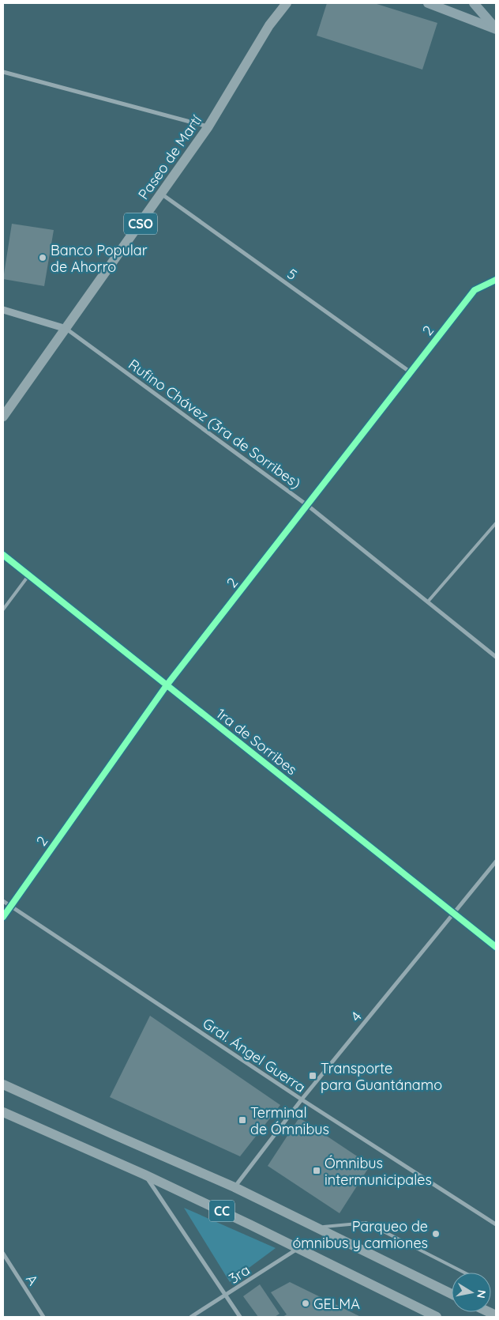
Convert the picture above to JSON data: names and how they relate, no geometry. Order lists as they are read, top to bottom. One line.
{"streets":{"main road":["Paseo de Martí","CSO","CC"],"street":["5","2","Rufino Chávez (3ra de Sorribes)","1ra de Sorribes","4","Gral. Ángel Guerra","3ra","A"]},"crossings":[["Paseo de Martí","5"],["Paseo de Martí","Rufino Chávez (3ra de Sorribes)"],["5","2"],["2","Rufino Chávez (3ra de Sorribes)"],["2","1ra de Sorribes"],["2","Gral. Ángel Guerra"],["1ra de Sorribes","4"],["4","Gral. Ángel Guerra"],["4","CC"],["CC","3ra"]],"places":{"other":["Banco Popular de Ahorro","Parqueo de ómnibus y camiones","GELMA"],"transit":["Transporte para Guantánamo","Terminal de Ómnibus","Ómnibus intermunicipales"]},"north":"right"}
